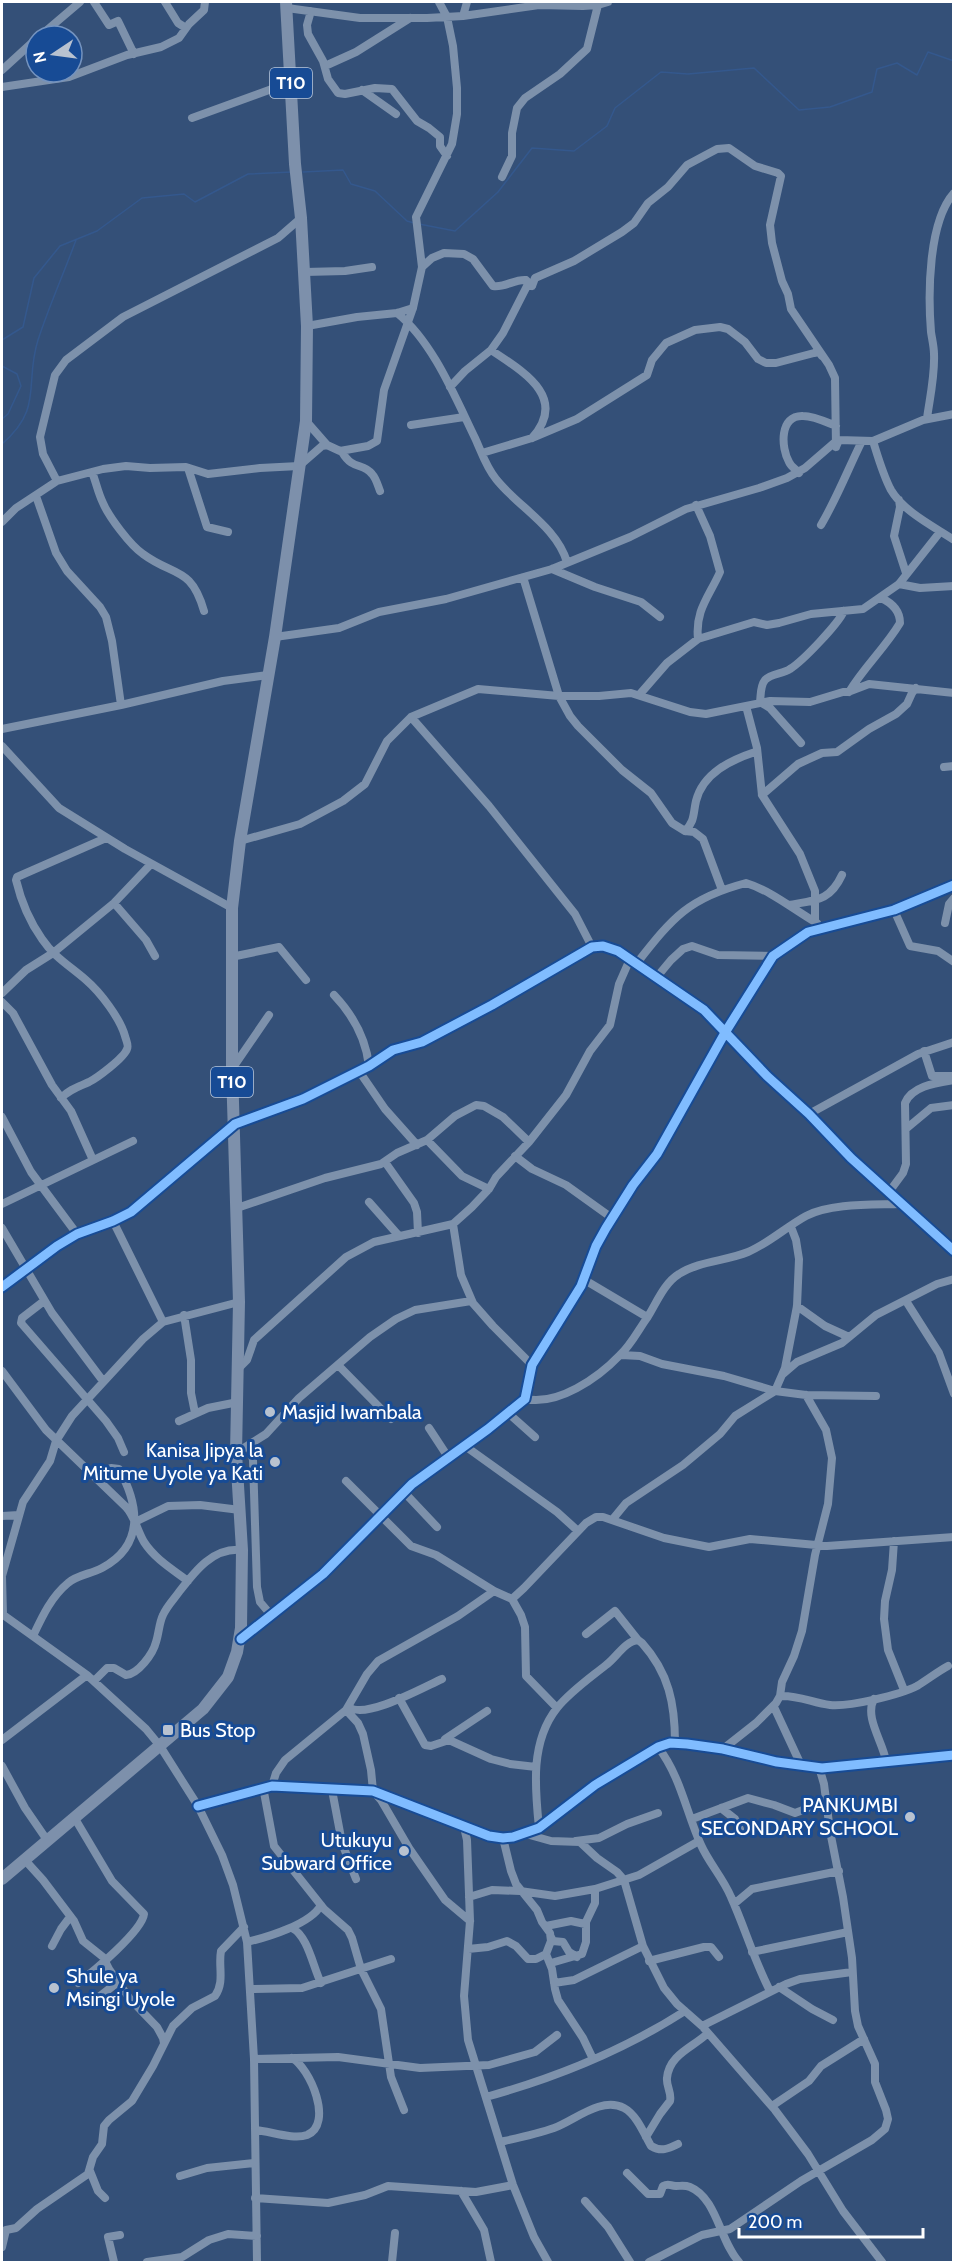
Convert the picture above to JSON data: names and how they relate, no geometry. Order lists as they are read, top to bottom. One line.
{"streets":{"highway":["T10"]},"places":{"other":["Masjid Iwambala","Kanisa Jipya la Mitume Uyole ya Kati","PANKUMBI SECONDARY SCHOOL","Utukuyu Subward Office","Shule ya Msingi Uyole"],"transit":["Bus Stop"]},"scale_bar":"200 m","north":"left"}
